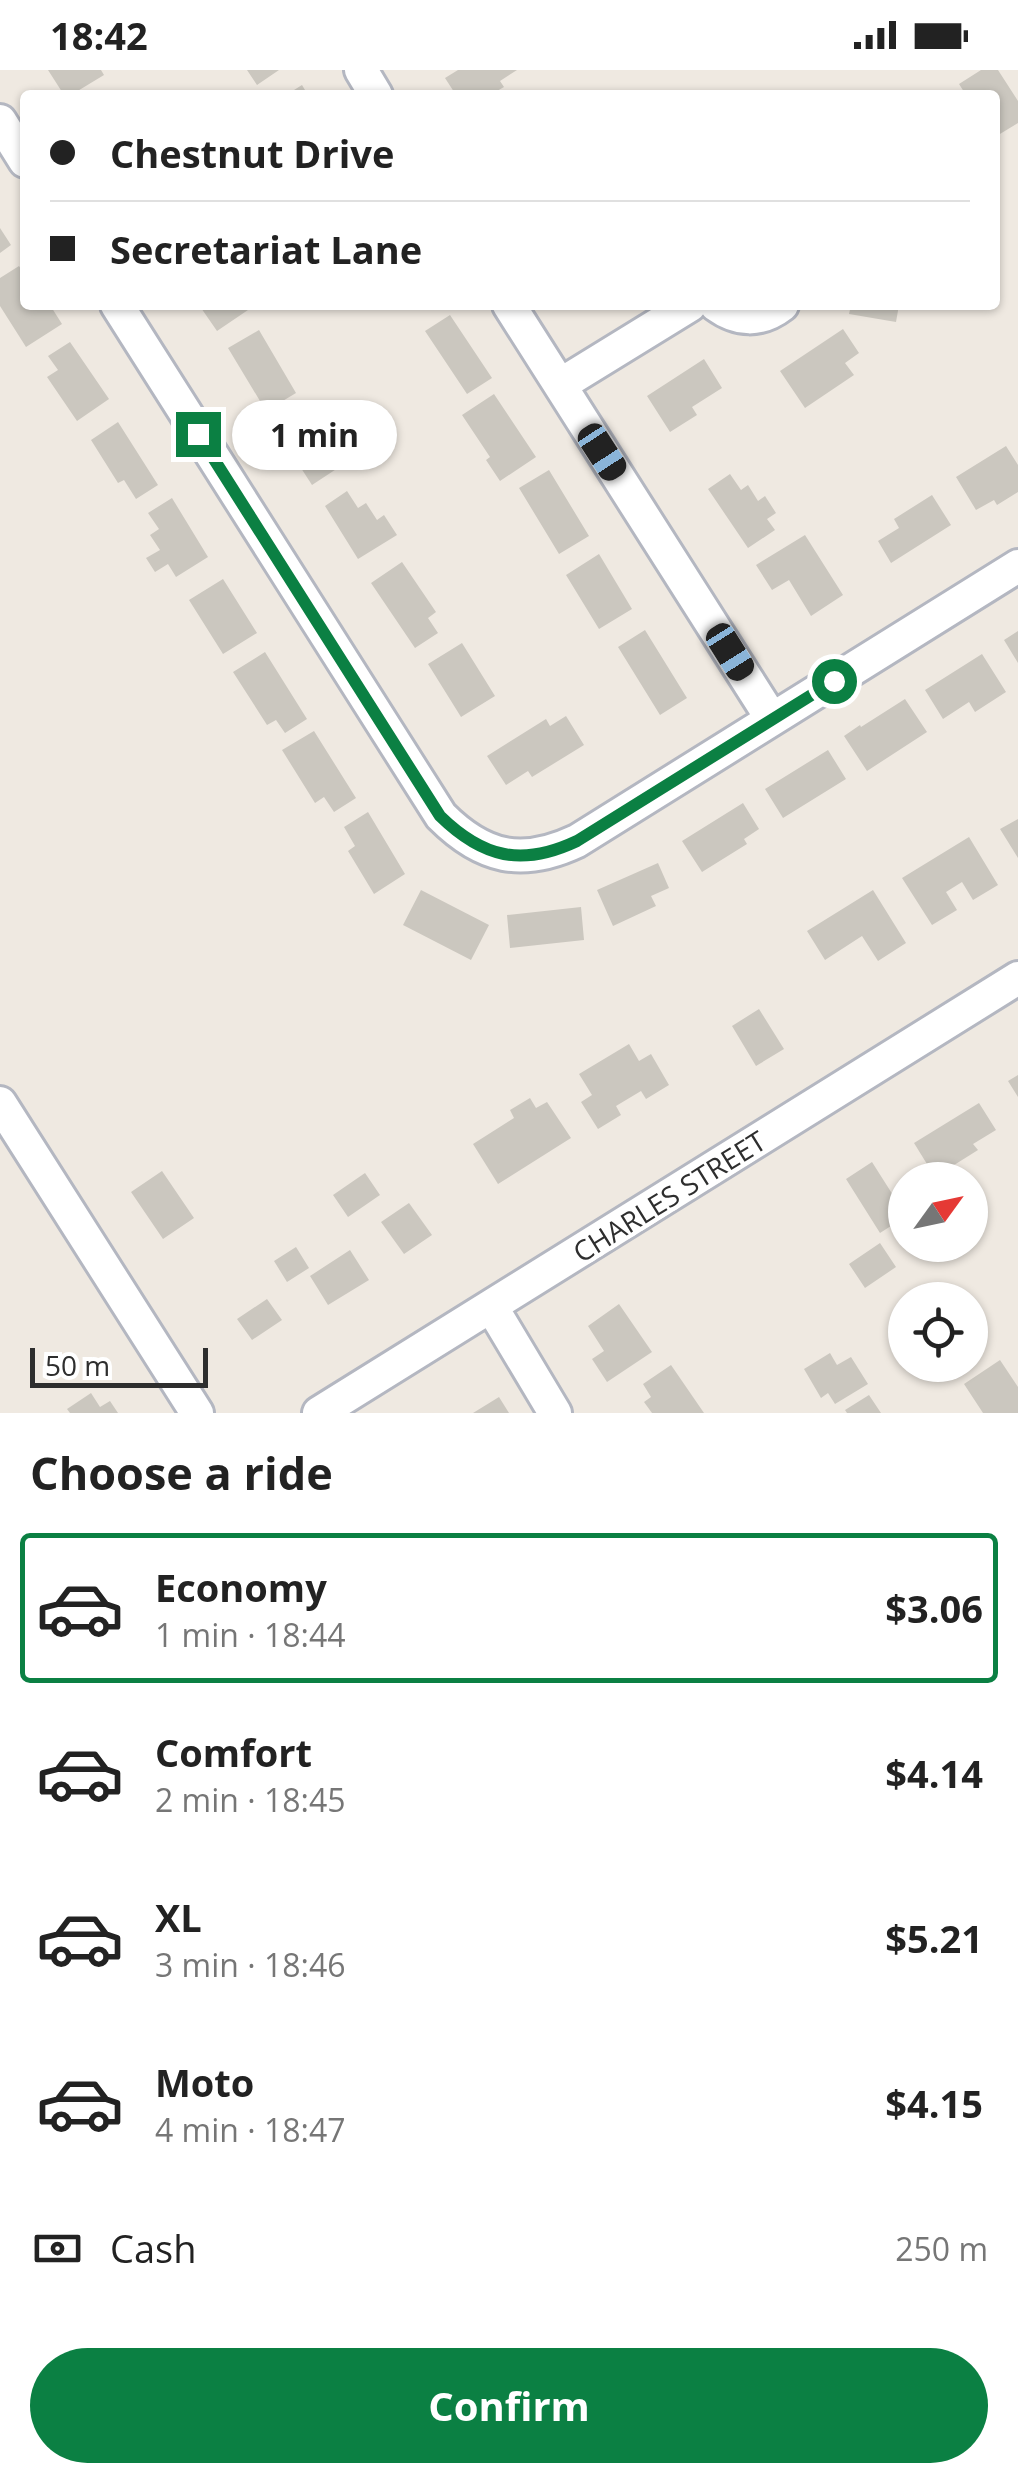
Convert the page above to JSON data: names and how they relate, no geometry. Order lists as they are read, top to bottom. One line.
{"streets":{"street":["CHARLES STREET"]},"scale_bar":"50 m","north":"top right","page":{"status":"18:42","banner":["Chestnut Drive","Secretariat Lane"],"bubble":"1 min","scale":"50 m","heading":"Choose a ride","list":[{"name":"Economy","note":"1 min · 18:44","value":"$3.06"},{"name":"Comfort","note":"2 min · 18:45","value":"$4.14"},{"name":"XL","note":"3 min · 18:46","value":"$5.21"},{"name":"Moto","note":"4 min · 18:47","value":"$4.15"}],"pay":["Cash","250 m"],"buttons":"Confirm"}}
